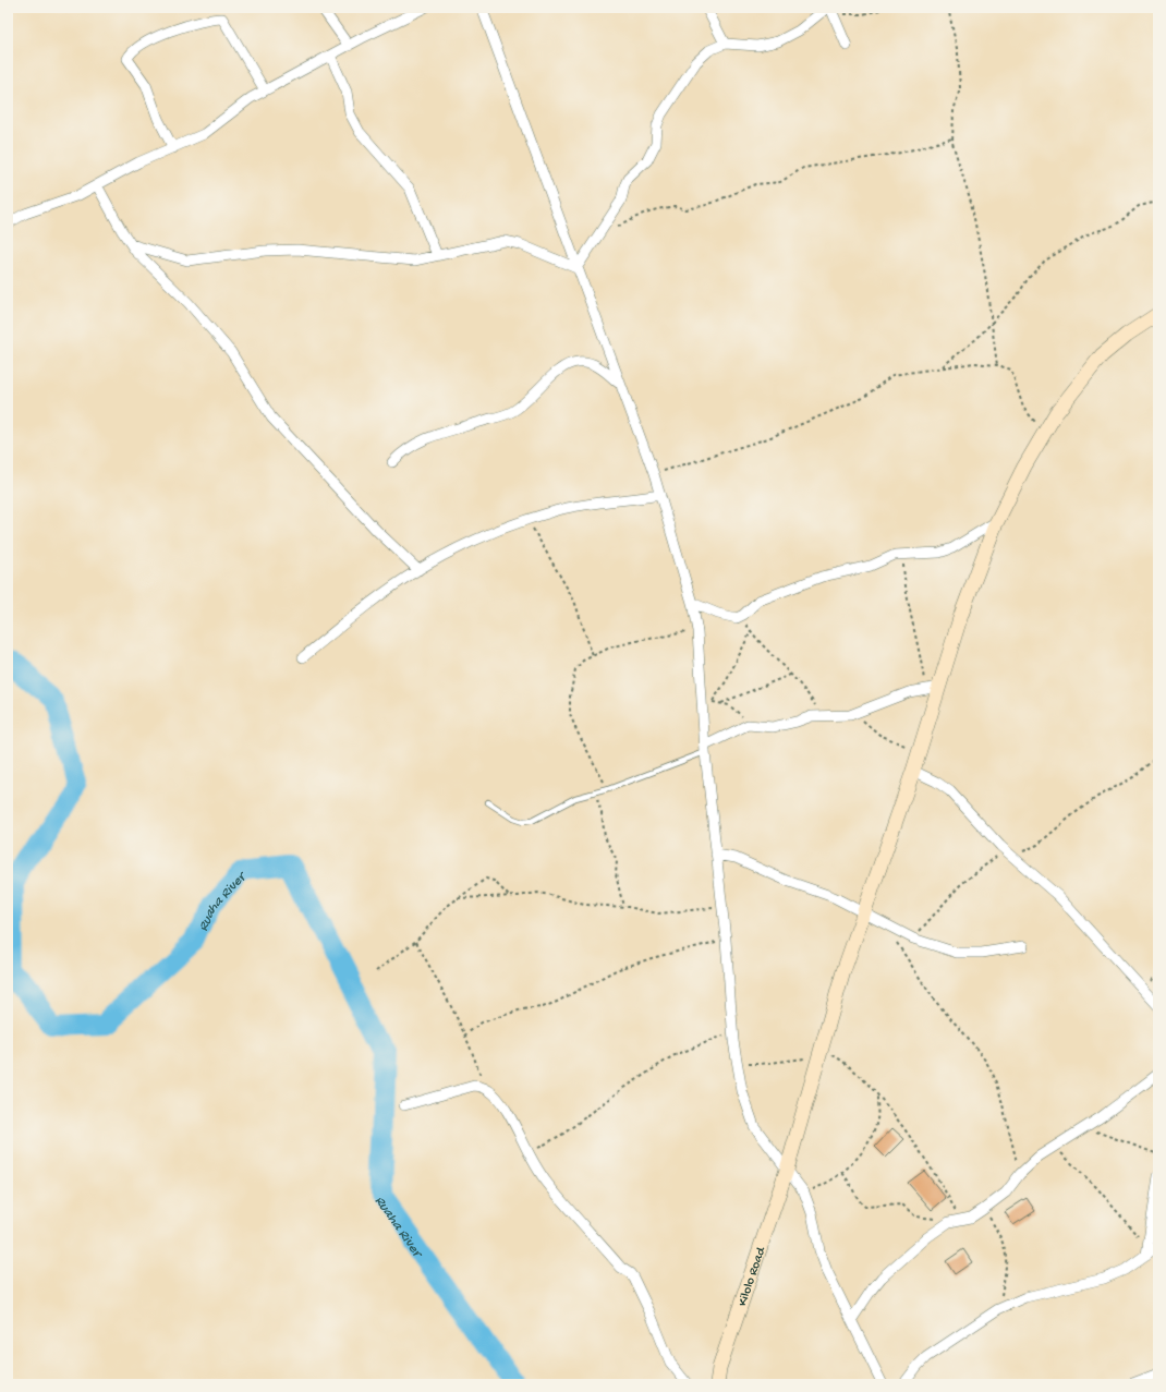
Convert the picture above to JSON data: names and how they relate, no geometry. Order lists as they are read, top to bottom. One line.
{"streets":{"main road":["Kilolo Road"]},"water":["Ruaha River"]}
